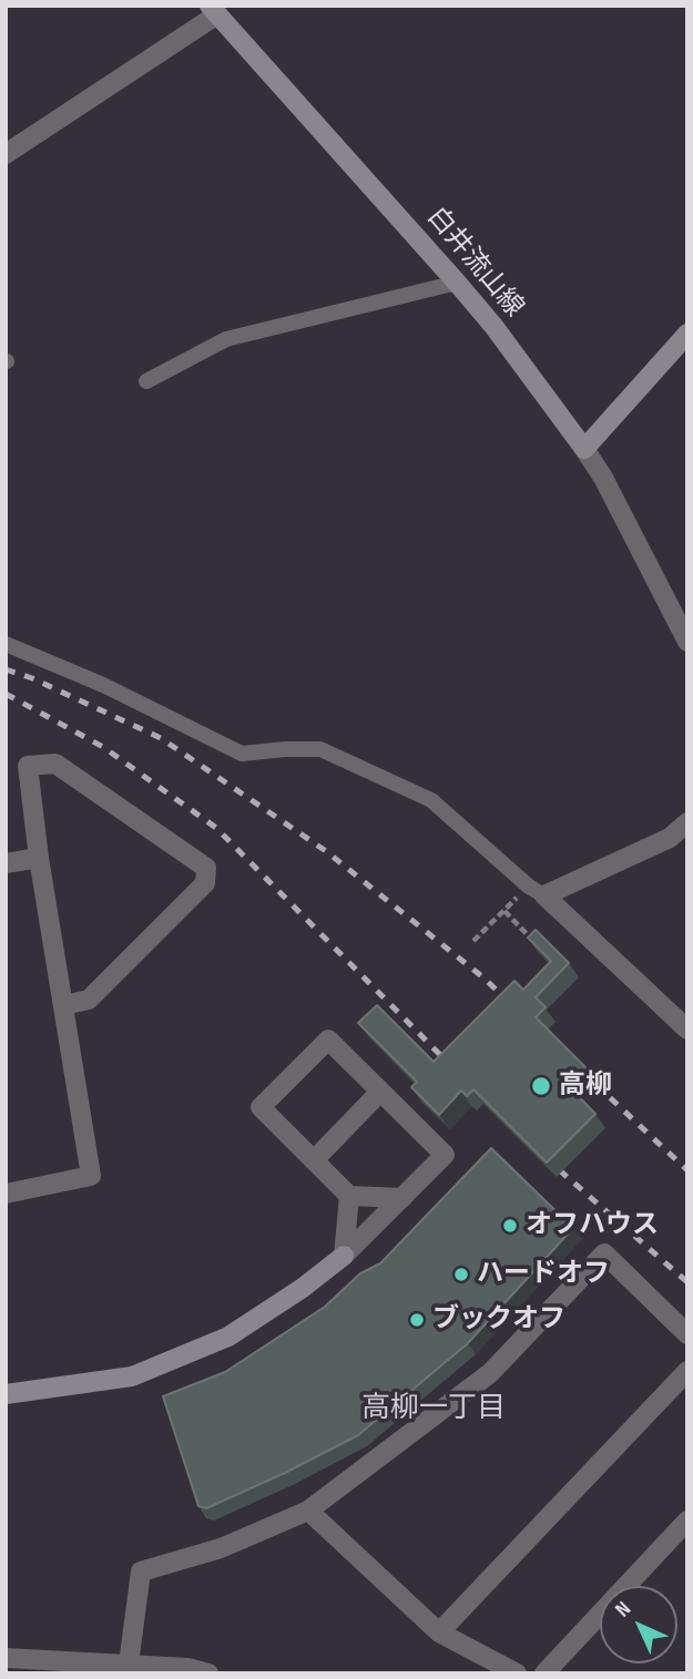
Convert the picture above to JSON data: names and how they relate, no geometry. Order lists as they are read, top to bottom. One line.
{"streets":{"main road":["白井流山線"]},"districts":["高柳一丁目"],"places":["高柳","オフハウス","ハードオフ","ブックオフ"],"north":"top left"}
